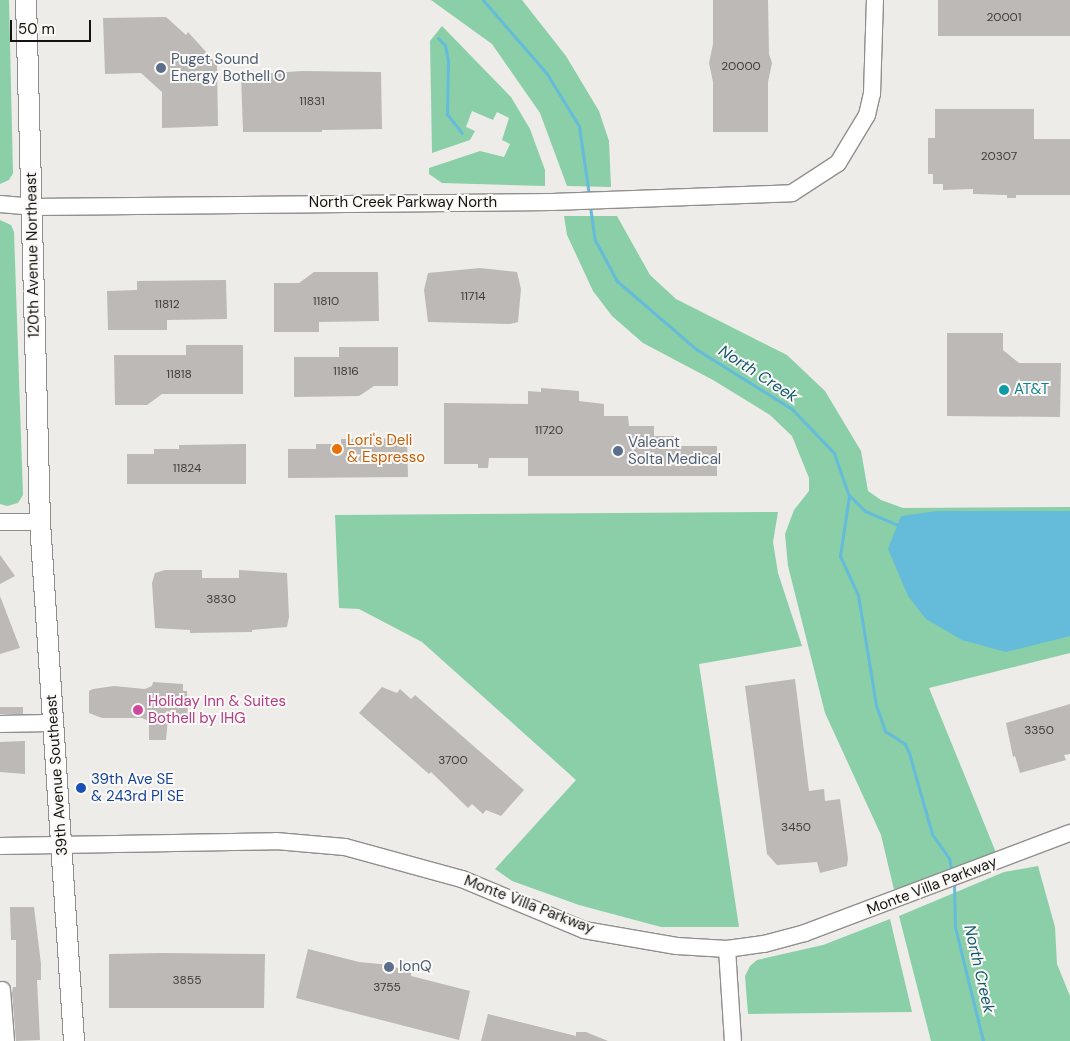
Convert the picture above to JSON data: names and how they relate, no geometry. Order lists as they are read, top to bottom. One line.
{"streets":{"main road":["120th Avenue Northeast","39th Avenue Southeast"],"street":["North Creek Parkway North","Monte Villa Parkway"]},"crossings":[["North Creek Parkway North","120th Avenue Northeast"],["120th Avenue Northeast","39th Avenue Southeast"],["39th Avenue Southeast","Monte Villa Parkway"]],"water":["North Creek"],"places":["Puget Sound Energy Bothell O","AT&T","Lori's Deli & Espresso","Valeant Solta Medical","Holiday Inn & Suites Bothell by IHG","39th Ave SE & 243rd Pl SE","IonQ"],"house_numbers":["20001","20000","11831","20307","11714","11810","11812","11816","11818","11720","11824","3830","3350","3700","3450","3855","3755"],"scale_bar":"50 m"}
